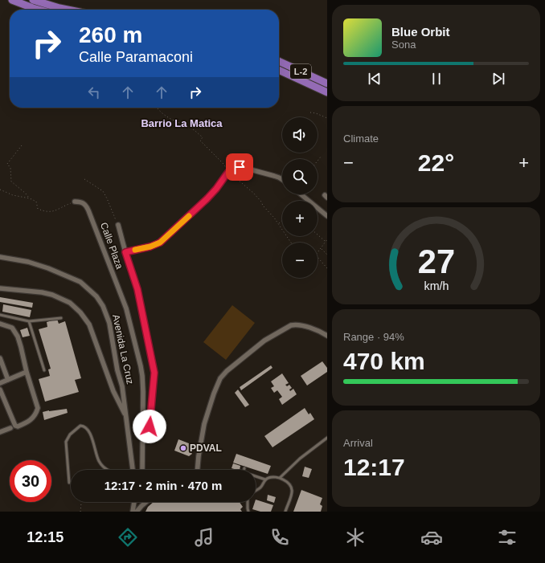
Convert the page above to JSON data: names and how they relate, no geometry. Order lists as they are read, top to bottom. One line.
{"streets":{"highway":["L-2"],"street":["Calle Plaza","Avenida La Cruz"]},"districts":["Barrio La Matica"],"places":["PDVAL"],"page":{"turn":["260 m","Calle Paramaconi"],"song":["Blue Orbit","Sona"],"tile":["Climate",["Range · 94%","470 km"],["Arrival","12:17"]],"map_buttons":["+","−"],"heat":["−","22°","+"],"limit":"30","trip":"12:17 · 2 min · 470 m","tabs":"12:15","gauge":["27","km/h"]}}
